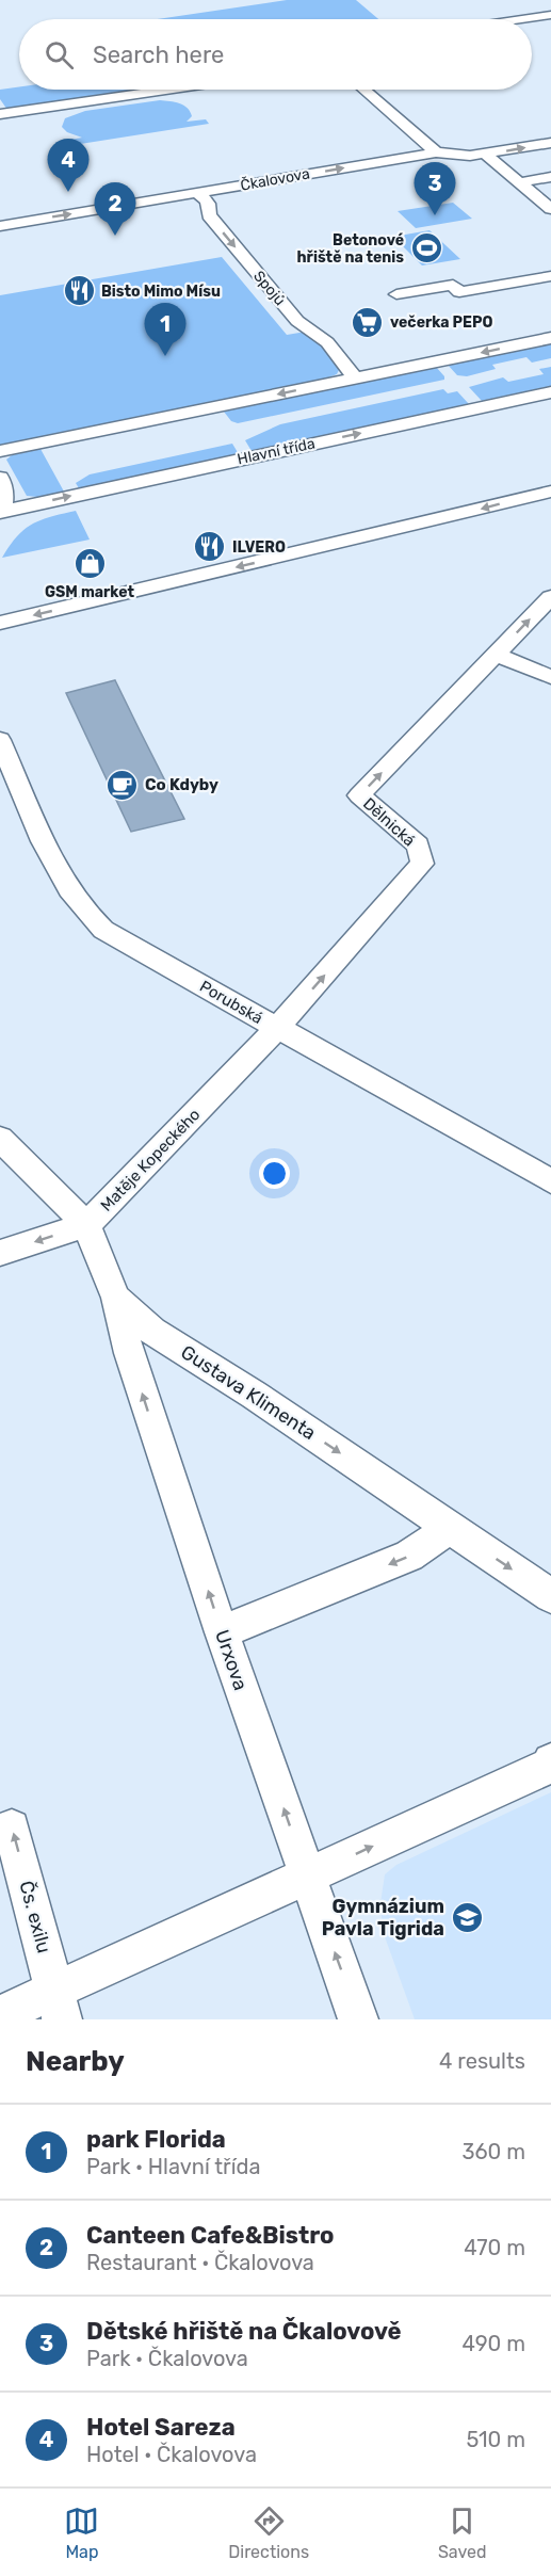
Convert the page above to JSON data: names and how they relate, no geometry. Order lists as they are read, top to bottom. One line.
{"streets":{"street":["Čkalovova","Spojů","Hlavní třída","Dělnická","Porubská","Matěje Kopeckého","Gustava Klimenta","Urxova","Čs. exilu"]},"crossings":[["Čkalovova","Spojů"],["Dělnická","Porubská"],["Dělnická","Matěje Kopeckého"],["Porubská","Matěje Kopeckého"],["Matěje Kopeckého","Gustava Klimenta"],["Gustava Klimenta","Urxova"]],"one_way":["Dělnická","Gustava Klimenta","Urxova","Čs. exilu"],"places":{"sports":["Betonové hřiště na tenis"],"restaurant":["Bisto Mimo Mísu","ILVERO"],"supermarket":["večerka PEPO"],"shop":["GSM market"],"cafe":["Co Kdyby"],"school or university":["Gymnázium Pavla Tigrida"]},"page":{"search":"Search here","pins":["4","3","2","1"],"heading":["Nearby","4 results"],"list":[{"mark":"1","name":"park Florida","note":"Park · Hlavní třída","value":"360 m"},{"mark":"2","name":"Canteen Cafe&Bistro","note":"Restaurant · Čkalovova","value":"470 m"},{"mark":"3","name":"Dětské hřiště na Čkalovově","note":"Park · Čkalovova","value":"490 m"},{"mark":"4","name":"Hotel Sareza","note":"Hotel · Čkalovova","value":"510 m"}],"nav":["Map","Directions","Saved"]}}
